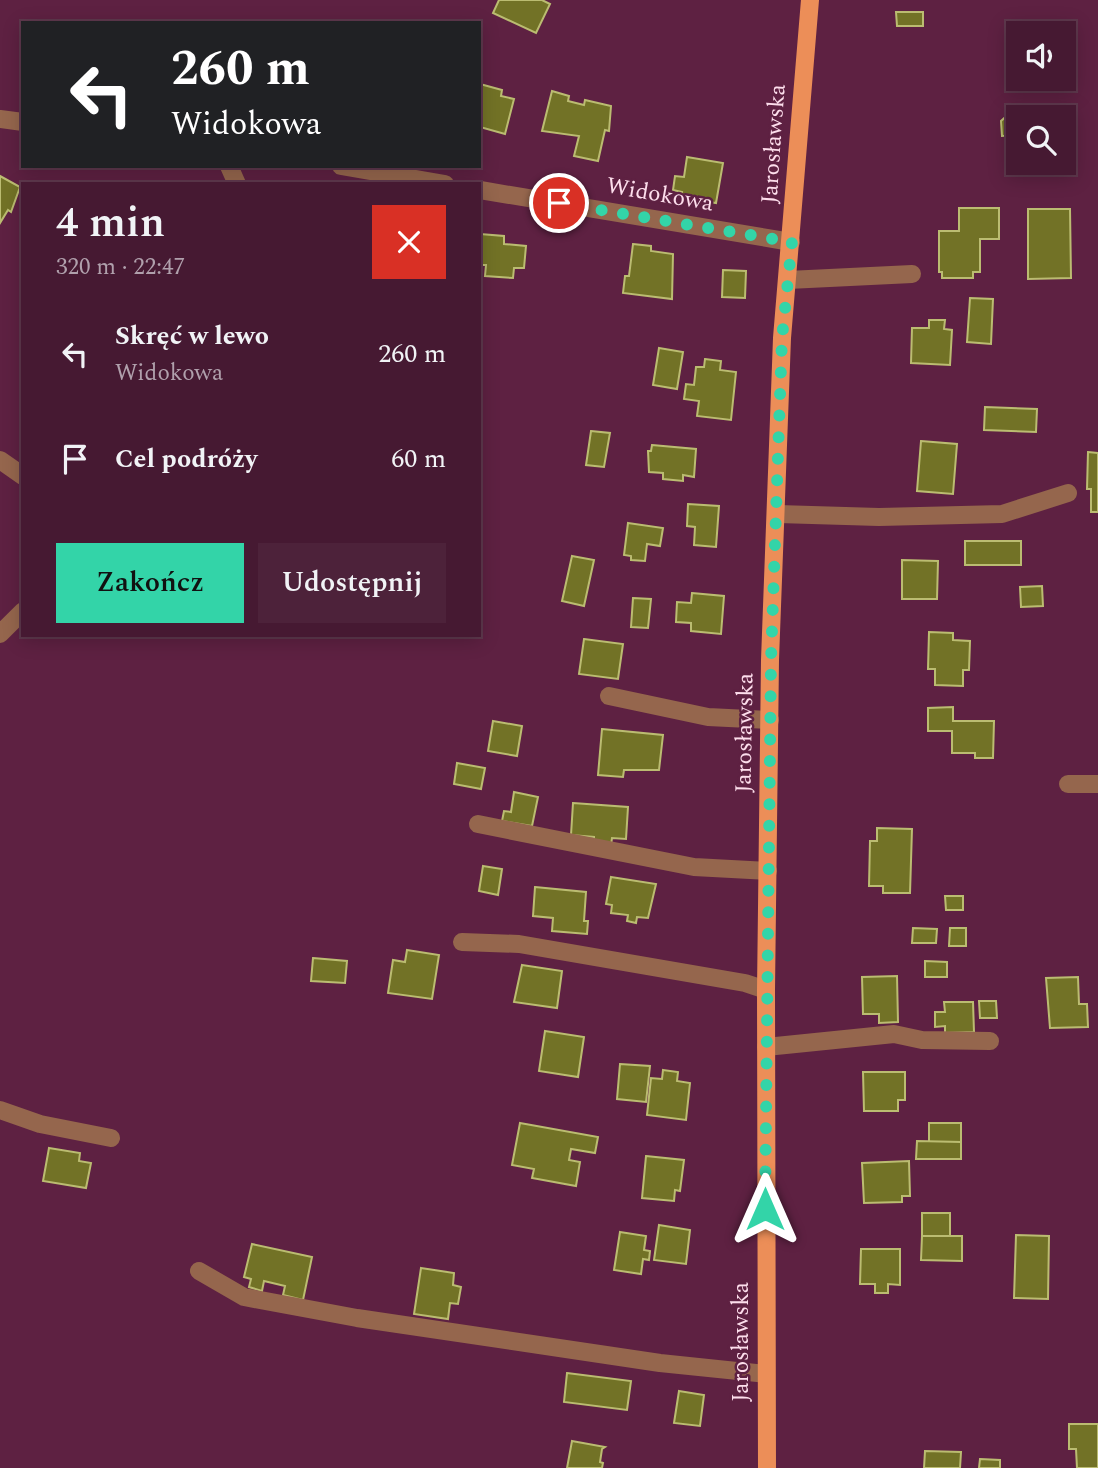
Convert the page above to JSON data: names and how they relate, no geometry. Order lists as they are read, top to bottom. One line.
{"streets":{"main road":["Jarosławska"],"street":["Widokowa"]},"crossings":[["Jarosławska","Widokowa"]],"page":{"turn":["260 m","Widokowa"],"heading":["4 min","320 m · 22:47"],"list":[{"name":"Skręć w lewo","note":"Widokowa","value":"260 m"},{"name":"Cel podróży","value":"60 m"}],"buttons":["Zakończ","Udostępnij"]}}
